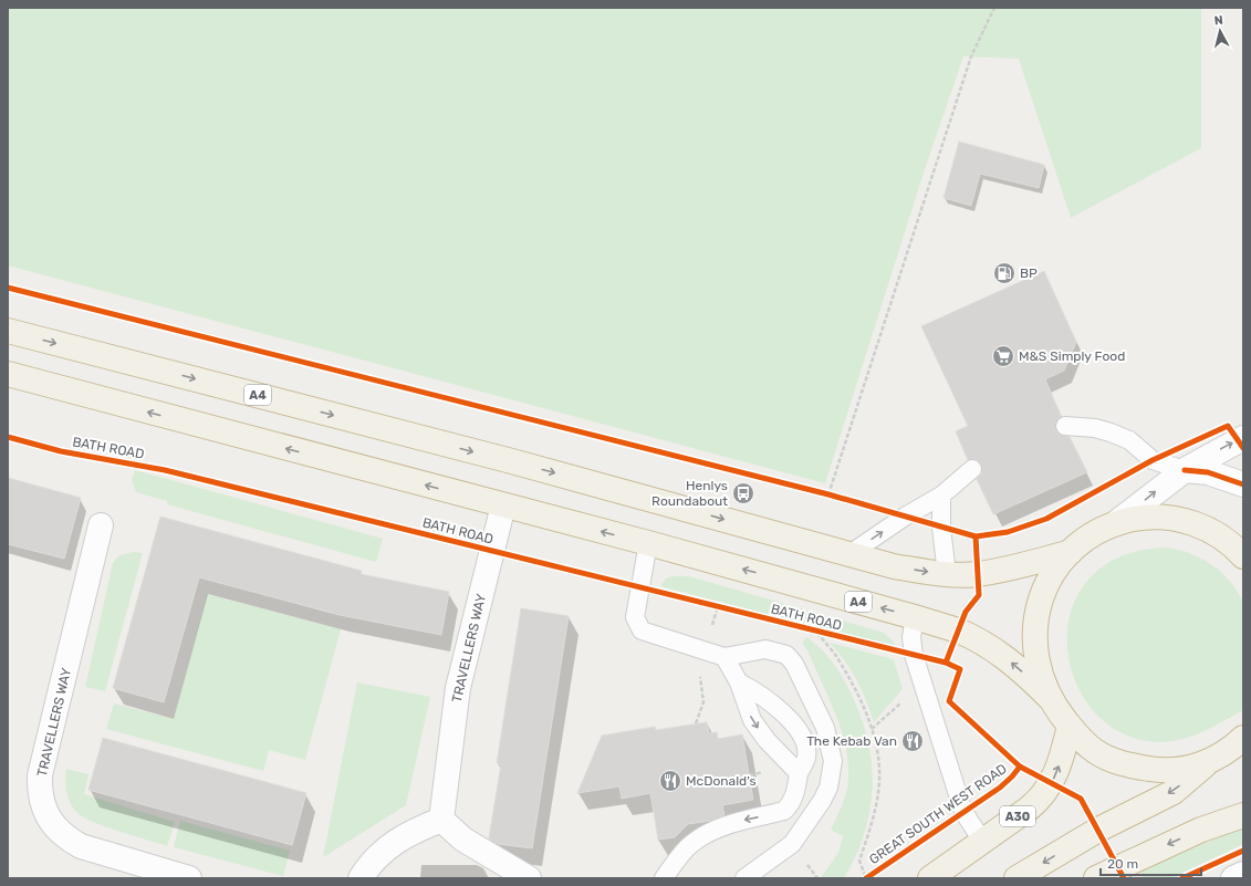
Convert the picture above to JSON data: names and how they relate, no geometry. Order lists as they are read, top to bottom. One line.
{"streets":{"highway":["A4","A30"],"street":["TRAVELLERS WAY"],"cycle path":["BATH ROAD","GREAT SOUTH WEST ROAD"]},"crossings":[["A4","TRAVELLERS WAY"]],"places":{"fuel station":["BP"],"supermarket":["M&S Simply Food"],"bus stop":["Henlys Roundabout"],"restaurant":["The Kebab Van","McDonald's"]},"scale_bar":"20 m","north":"top"}
